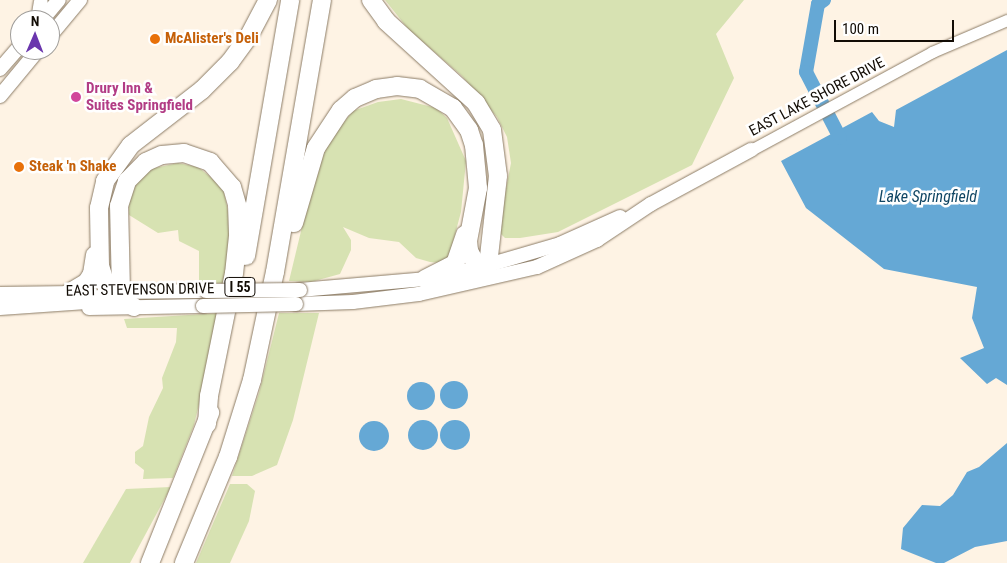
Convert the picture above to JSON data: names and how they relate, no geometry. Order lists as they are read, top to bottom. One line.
{"streets":{"highway":["I 55"],"main road":["EAST STEVENSON DRIVE"],"street":["EAST LAKE SHORE DRIVE"]},"crossings":[["EAST LAKE SHORE DRIVE","EAST STEVENSON DRIVE"]],"water":["Lake Springfield"],"places":["McAlister's Deli","Drury Inn & Suites Springfield","Steak 'n Shake"],"scale_bar":"100 m","north":"top"}
